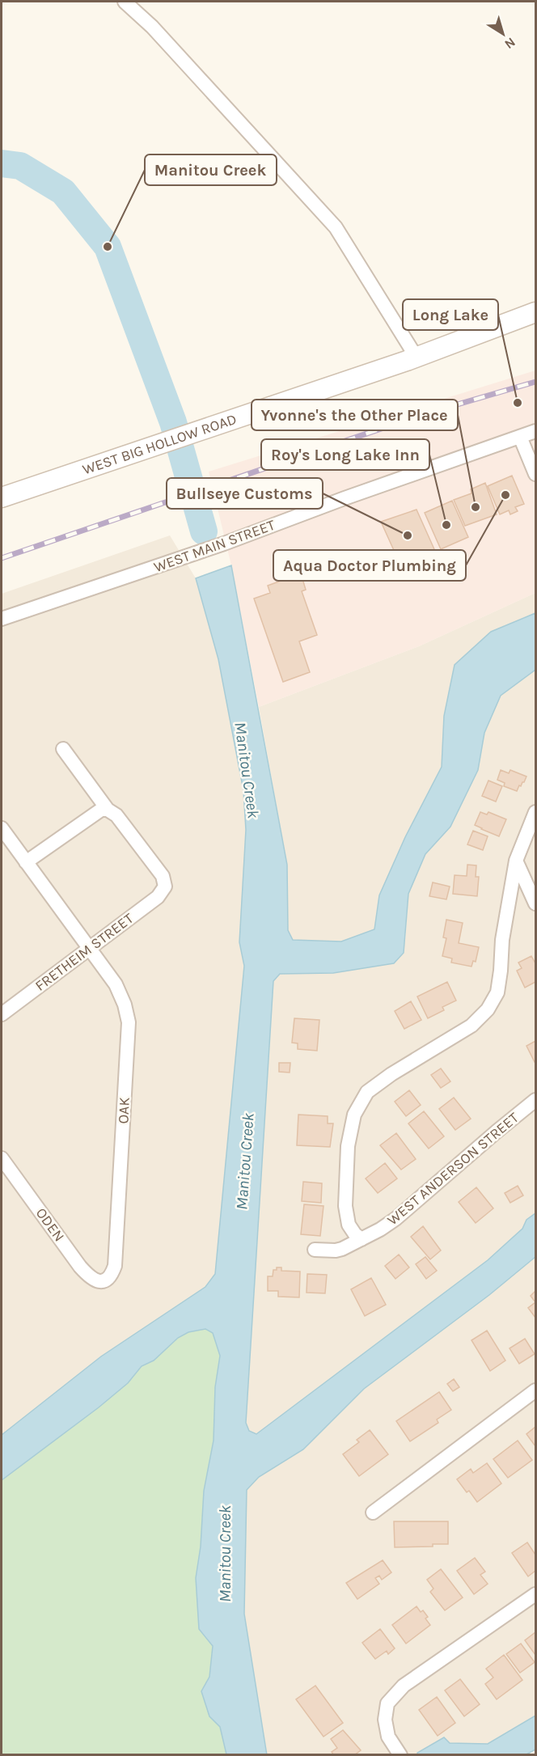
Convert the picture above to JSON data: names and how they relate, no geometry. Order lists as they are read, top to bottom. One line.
{"streets":{"main road":["WEST BIG HOLLOW ROAD"],"street":["WEST MAIN STREET","FRETHEIM STREET","OAK","WEST ANDERSON STREET","ODEN"]},"crossings":[["FRETHEIM STREET","OAK"],["OAK","ODEN"]],"water":["Manitou Creek"],"places":["Manitou Creek","Long Lake","Aqua Doctor Plumbing","Yvonne's the Other Place","Roy's Long Lake Inn","Bullseye Customs"],"north":"bottom right"}
